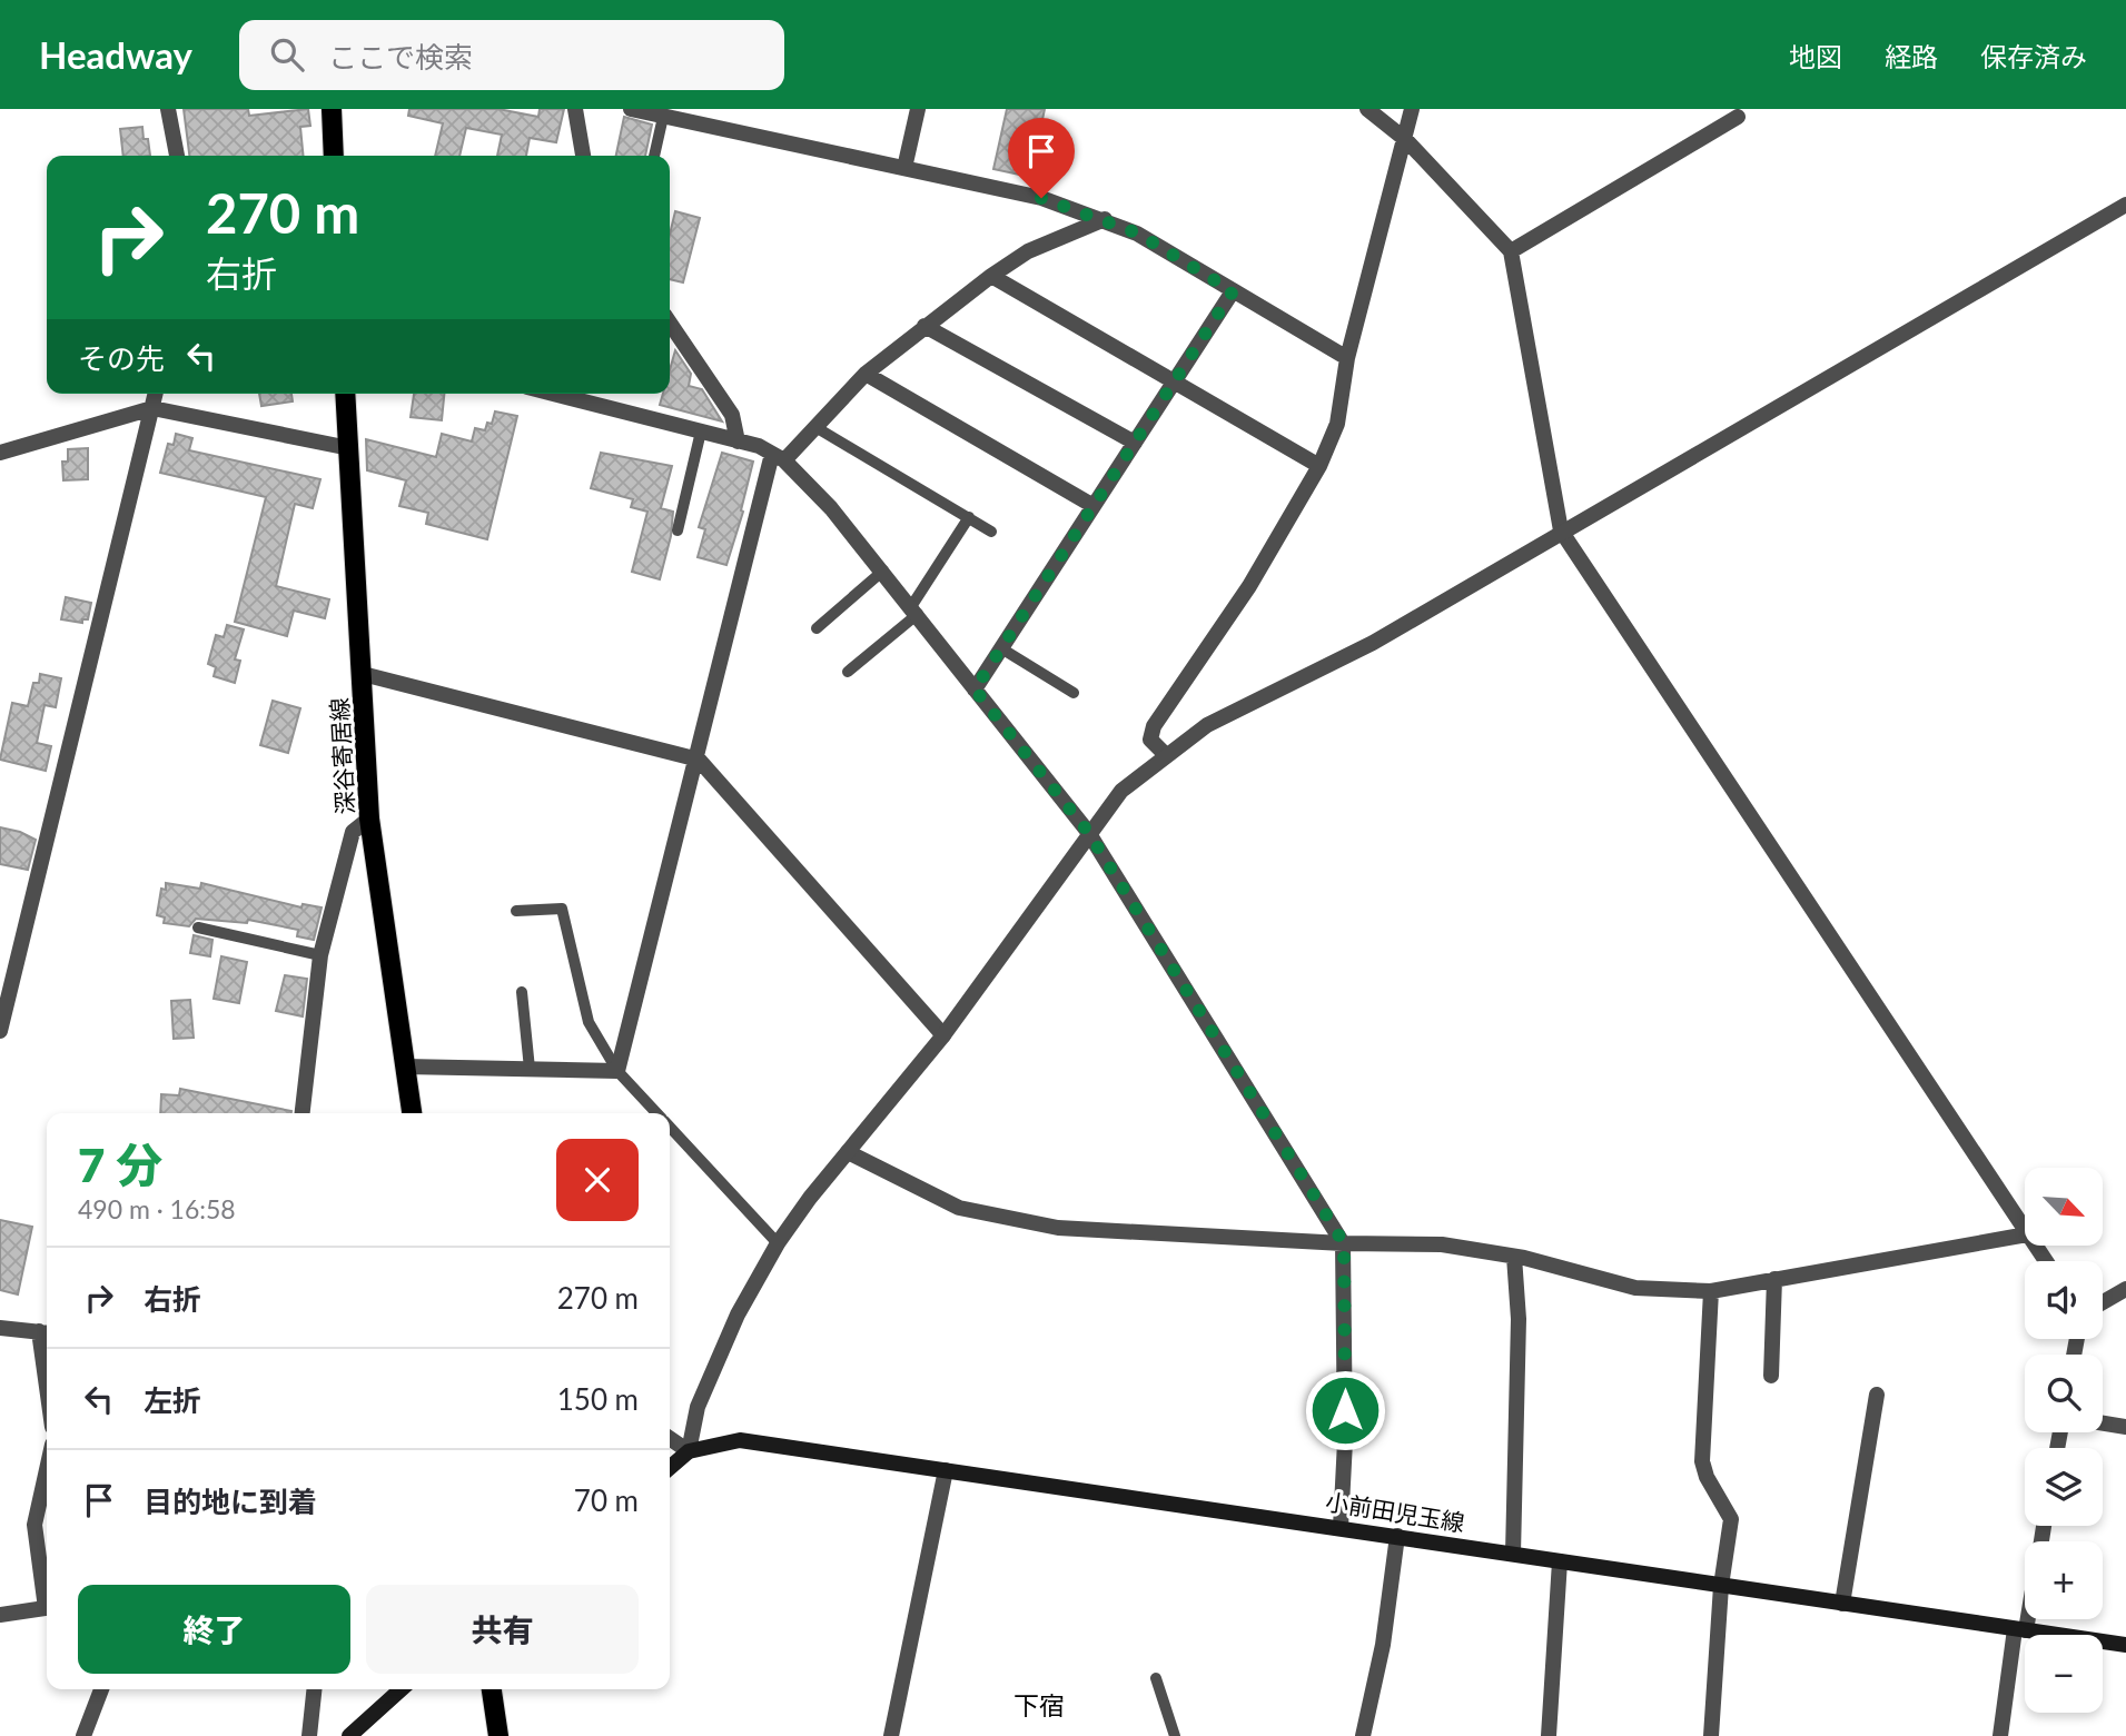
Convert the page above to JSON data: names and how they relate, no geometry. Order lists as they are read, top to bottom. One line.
{"streets":{"main road":["深谷寄居線","小前田児玉線"]},"districts":["下宿"],"north":"bottom right","page":{"header":"Headway","search":"ここで検索","nav":["地図","経路","保存済み"],"turn":["270 m","右折"],"then":"その先","heading":["7 分","490 m · 16:58"],"map_buttons":["+","−"],"list":[{"name":"右折","value":"270 m"},{"name":"左折","value":"150 m"},{"name":"目的地に到着","value":"70 m"}],"buttons":["終了","共有"]}}
